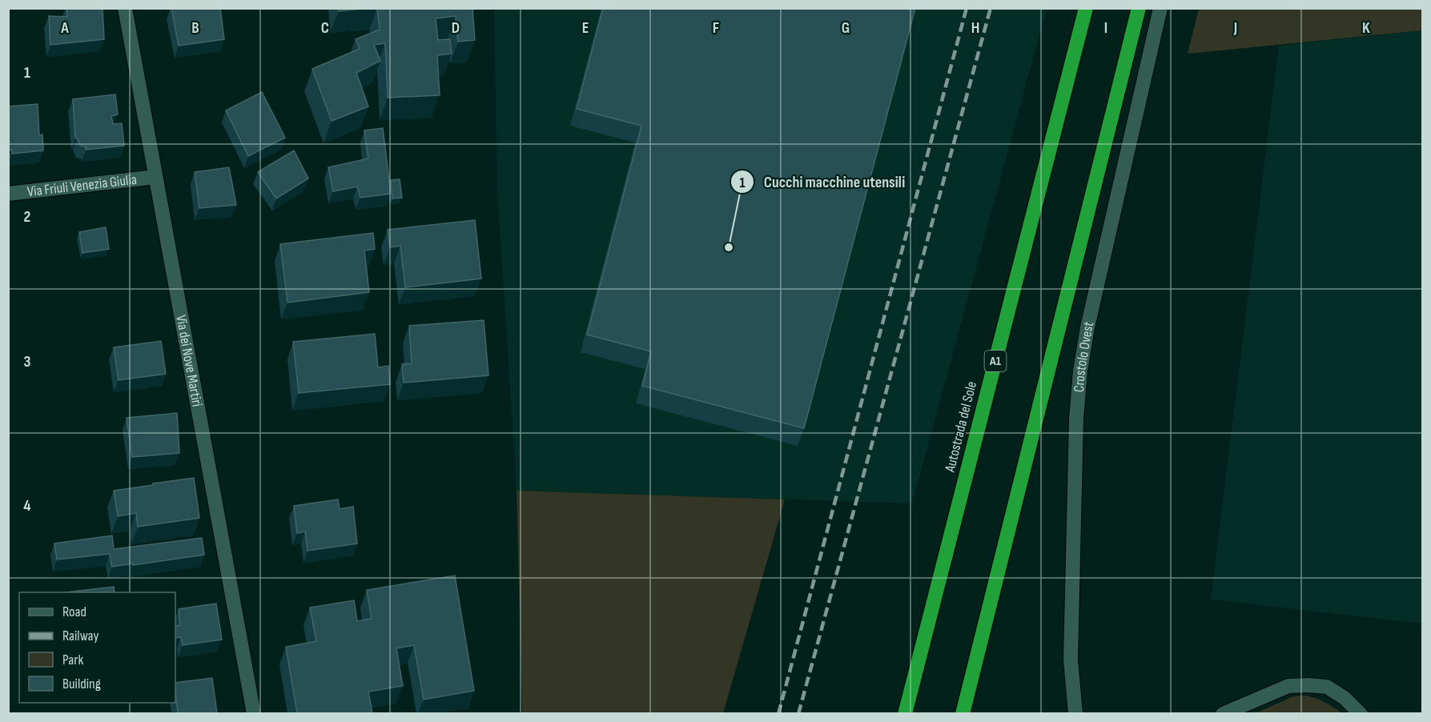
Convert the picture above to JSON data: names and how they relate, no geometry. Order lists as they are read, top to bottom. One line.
{"streets":{"highway":["A1","Autostrada del Sole"],"street":["Via Friuli Venezia Giulia","Crostolo Ovest","Via dei Nove Martiri"]},"crossings":[["Via Friuli Venezia Giulia","Via dei Nove Martiri"]],"places":["Cucchi macchine utensili"],"legend":["Road","Railway","Park","Building"],"grid":{"columns":["A","B","C","D","E","F","G","H","I","J","K"],"rows":["1","2","3","4"]}}
